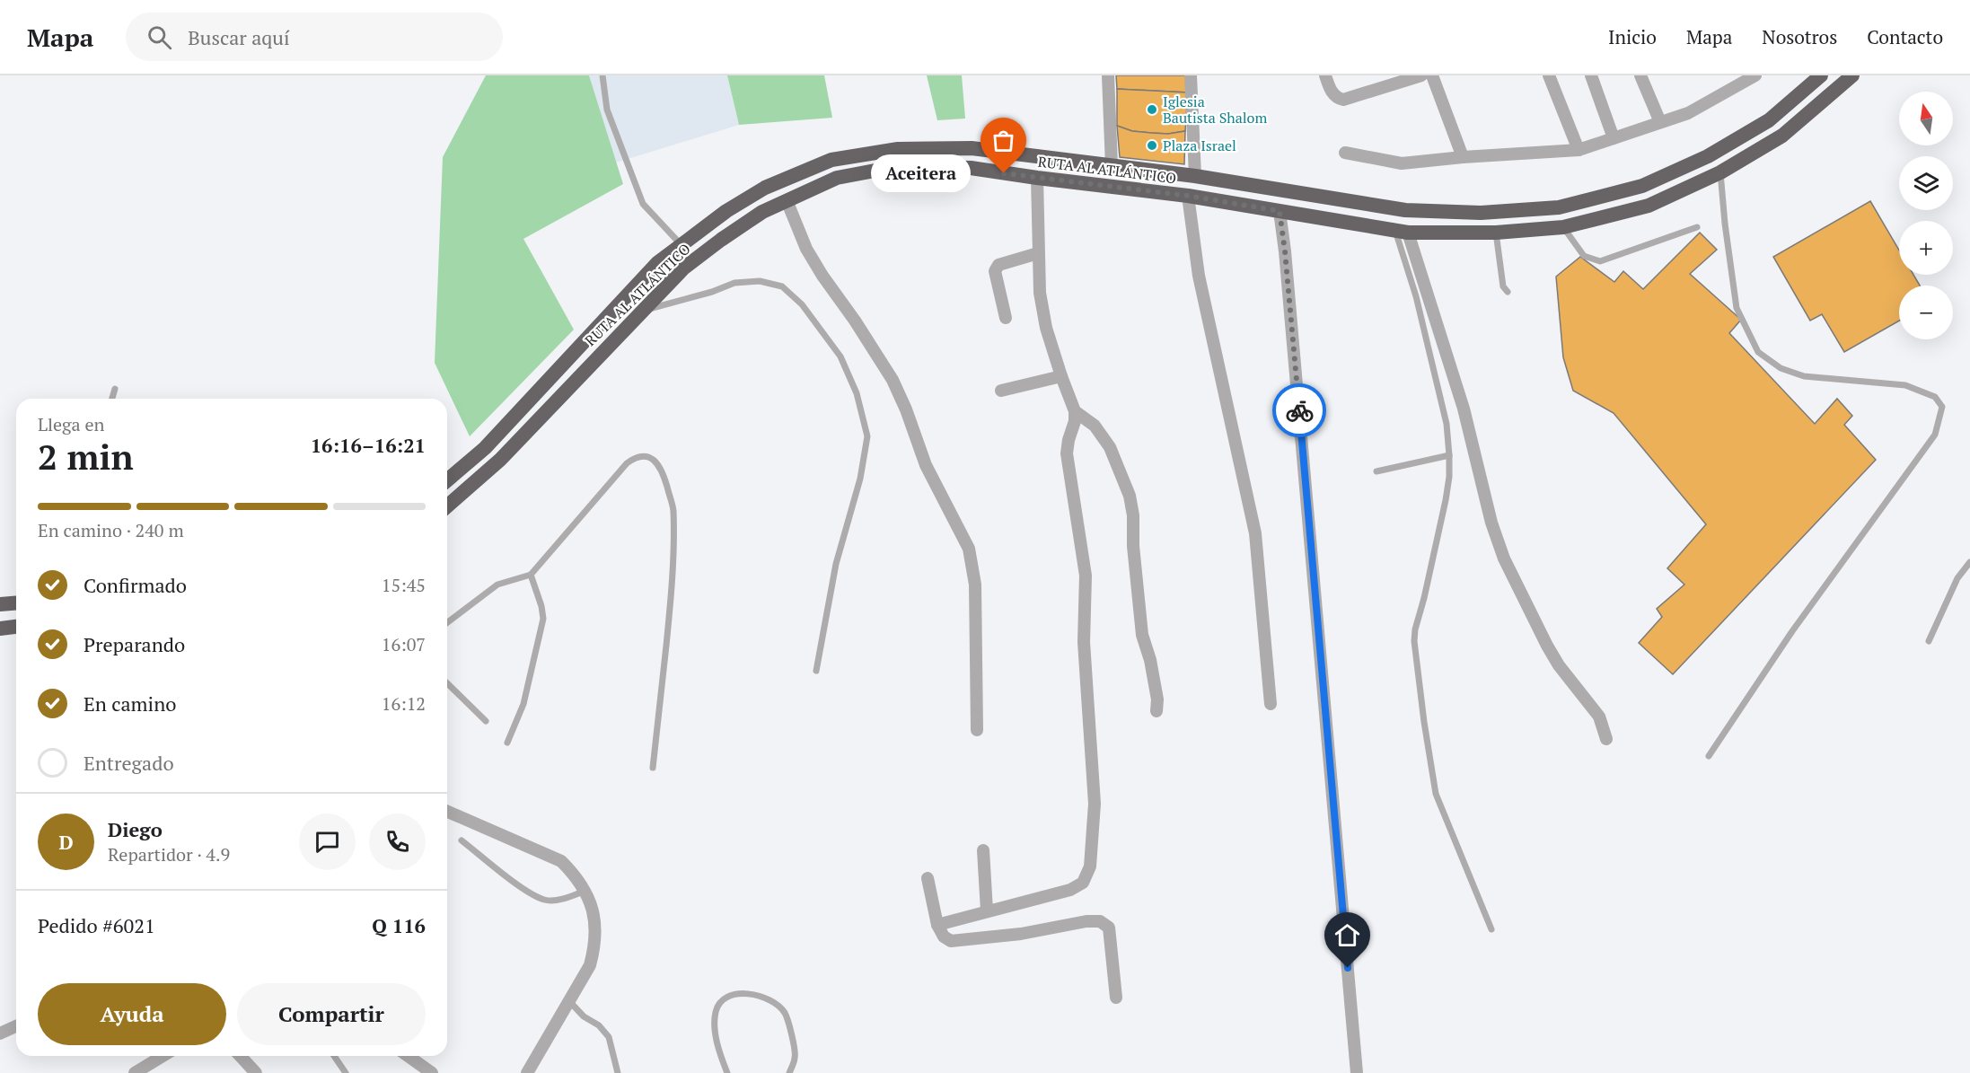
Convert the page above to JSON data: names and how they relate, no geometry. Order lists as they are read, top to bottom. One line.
{"streets":{"highway":["RUTA AL ATLÁNTICO"]},"places":["Iglesia Bautista Shalom","Plaza Israel","Aceitera"],"north":"top","page":{"header":"Mapa","search":"Buscar aquí","nav":["Inicio","Mapa","Nosotros","Contacto"],"map_buttons":["+","−"],"bubble":"Aceitera","heading":["2 min","Llega en","16:16–16:21"],"panel":["Diego","Repartidor · 4.9","Pedido #6021","Q 116"],"bar":"En camino · 240 m","list":[["Confirmado","15:45"],["Preparando","16:07"],["En camino","16:12"],"Entregado"],"round":"D","buttons":["Ayuda","Compartir"]}}
